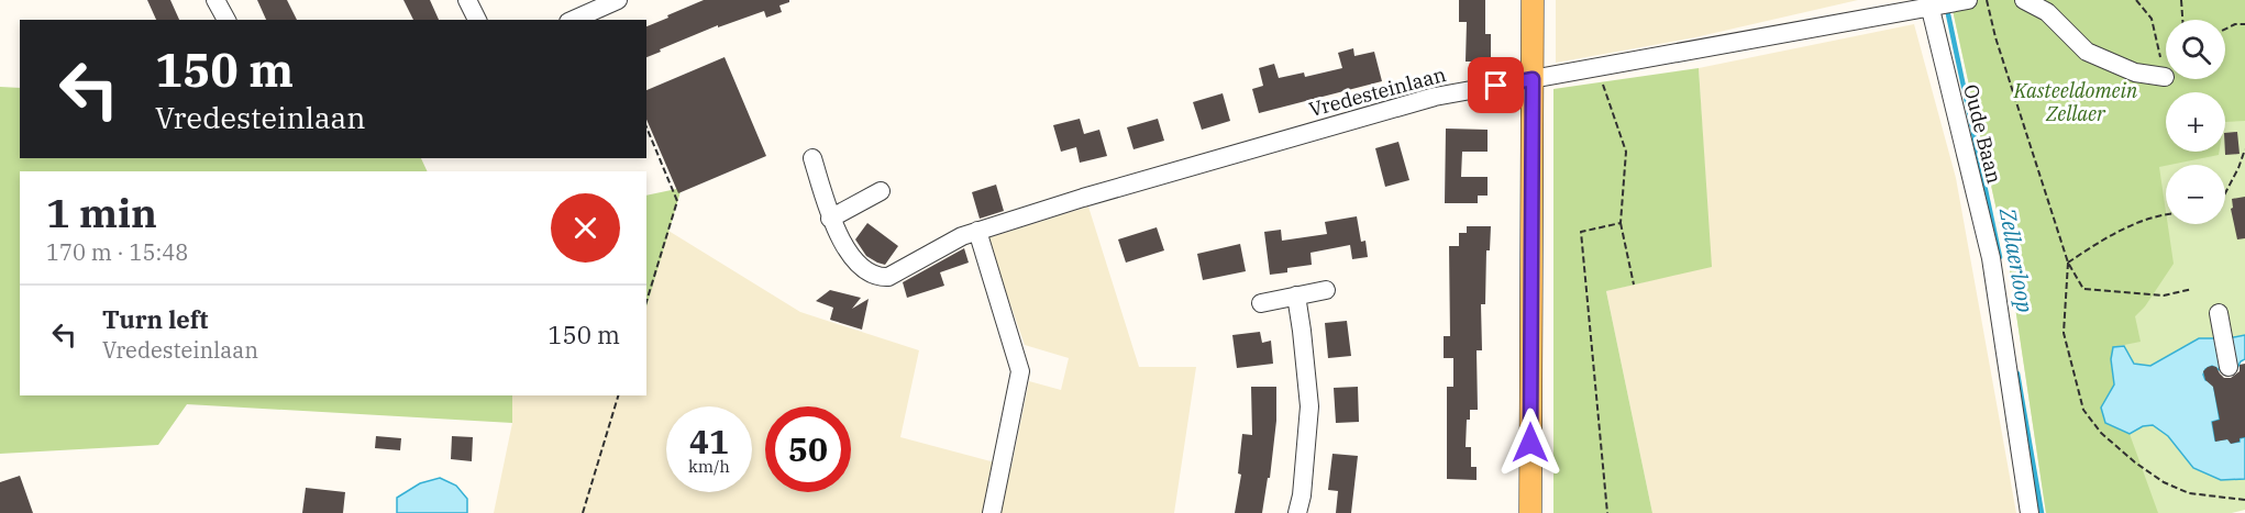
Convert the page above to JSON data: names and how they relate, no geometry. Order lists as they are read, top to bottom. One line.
{"streets":{"street":["Vredesteinlaan","Oude Baan"]},"crossings":[["Vredesteinlaan","Oude Baan"]],"water":["Zellaerloop"],"parks":["Kasteeldomein Zellaer"],"page":{"map_buttons":["+","−"],"turn":["150 m","Vredesteinlaan"],"heading":["1 min","170 m · 15:48"],"list":[{"name":"Turn left","note":"Vredesteinlaan","value":"150 m"}],"speed":"41 km/h","limit":"50"}}
